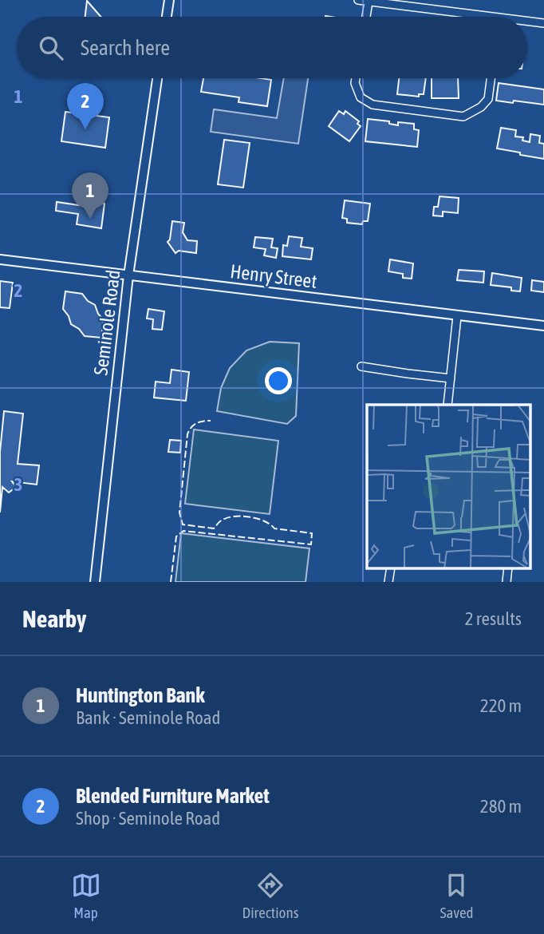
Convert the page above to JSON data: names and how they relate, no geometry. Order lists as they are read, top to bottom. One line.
{"streets":{"street":["Henry Street","Seminole Road"]},"crossings":[["Henry Street","Seminole Road"]],"page":{"search":"Search here","pins":["2","1"],"heading":["Nearby","2 results"],"list":[{"mark":"1","name":"Huntington Bank","note":"Bank · Seminole Road","value":"220 m"},{"mark":"2","name":"Blended Furniture Market","note":"Shop · Seminole Road","value":"280 m"}],"nav":["Map","Directions","Saved"]},"grid":{"rows":["1","2","3"]}}
